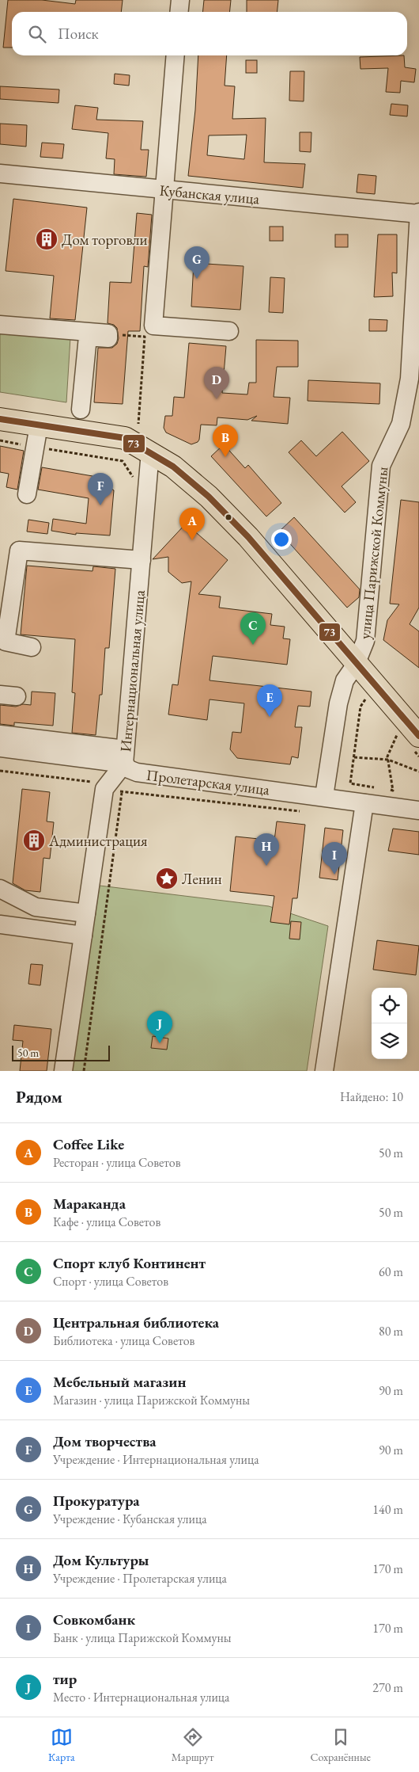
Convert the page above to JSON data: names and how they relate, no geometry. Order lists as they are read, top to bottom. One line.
{"streets":{"street":["Кубанская улица","улица Парижской Коммуны","Интернациональная улица","Пролетарская улица"]},"crossings":[["Кубанская улица","улица Парижской Коммуны"],["улица Парижской Коммуны","Пролетарская улица"],["Интернациональная улица","Пролетарская улица"]],"places":{"building":["Дом торговли","Администрация"],"place":["Ленин"]},"lines":["transit line 73"],"scale_bar":"50 m","page":{"search":"Поиск","pins":["G","D","B","F","A","C","E","H","I","J"],"scale":"50 m","heading":["Рядом","Найдено: 10"],"list":[{"mark":"A","name":"Coffee Like","note":"Ресторан · улица Советов","value":"50 m"},{"mark":"B","name":"Мараканда","note":"Кафе · улица Советов","value":"50 m"},{"mark":"C","name":"Спорт клуб Континент","note":"Спорт · улица Советов","value":"60 m"},{"mark":"D","name":"Центральная библиотека","note":"Библиотека · улица Советов","value":"80 m"},{"mark":"E","name":"Мебельный магазин","note":"Магазин · улица Парижской Коммуны","value":"90 m"},{"mark":"F","name":"Дом творчества","note":"Учреждение · Интернациональная улица","value":"90 m"},{"mark":"G","name":"Прокуратура","note":"Учреждение · Кубанская улица","value":"140 m"},{"mark":"H","name":"Дом Культуры","note":"Учреждение · Пролетарская улица","value":"170 m"},{"mark":"I","name":"Совкомбанк","note":"Банк · улица Парижской Коммуны","value":"170 m"},{"mark":"J","name":"тир","note":"Место · Интернациональная улица","value":"270 m"}],"nav":["Карта","Маршрут","Сохранённые"]}}
